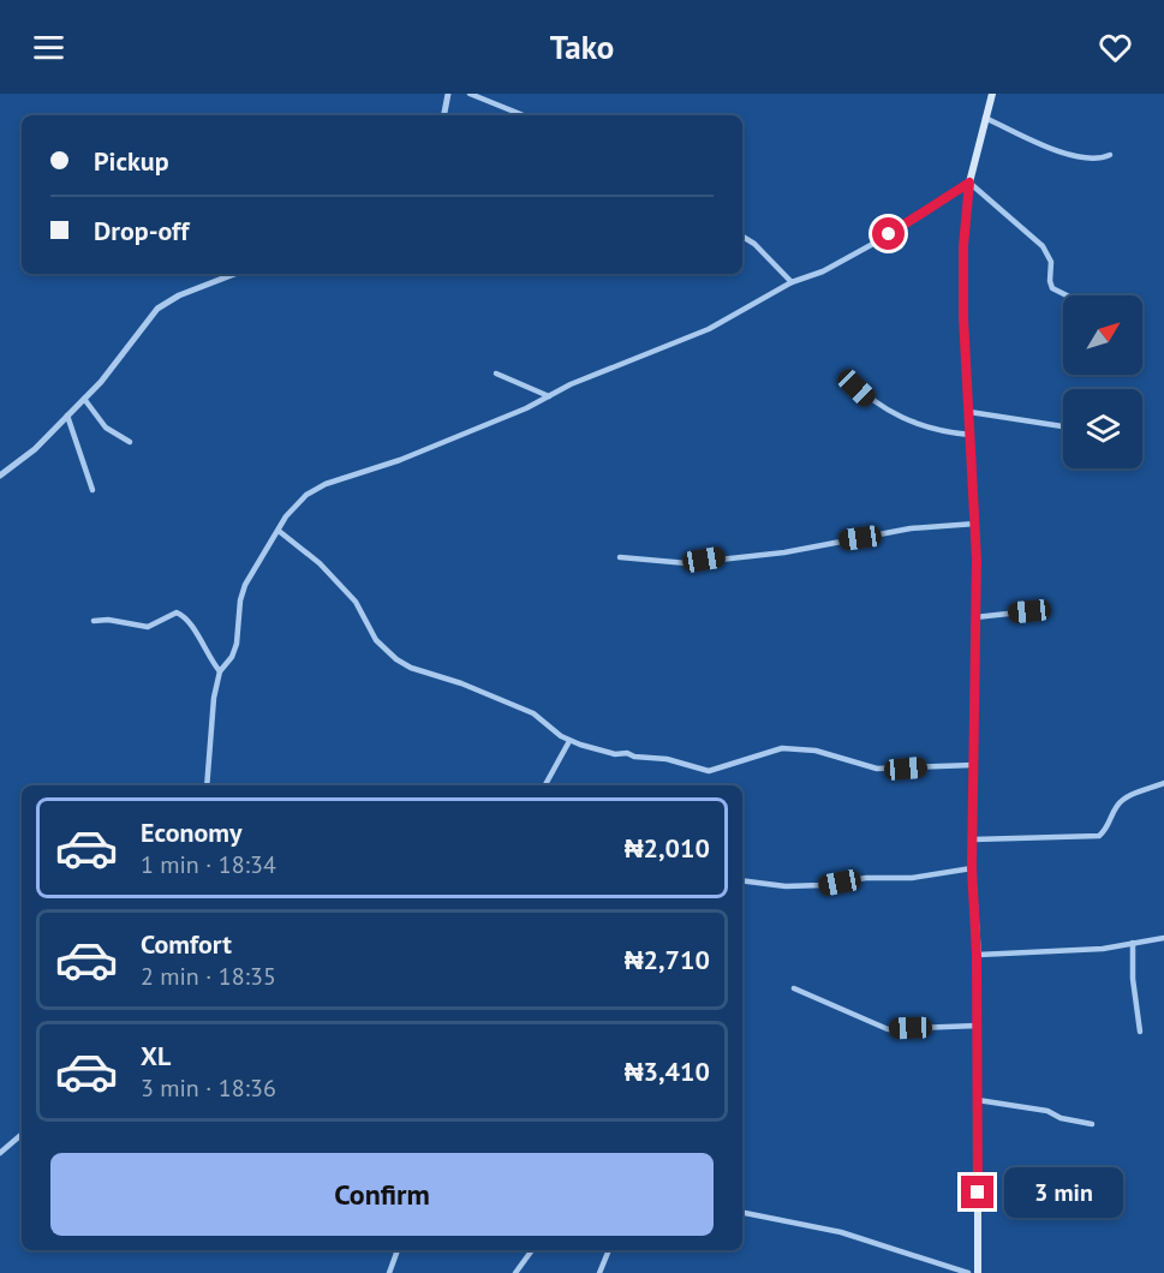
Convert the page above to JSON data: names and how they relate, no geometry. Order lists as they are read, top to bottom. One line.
{"north":"top right","page":{"header":"Tako","banner":["Pickup","Drop-off"],"list":[{"name":"Economy","note":"1 min · 18:34","value":"₦2,010"},{"name":"Comfort","note":"2 min · 18:35","value":"₦2,710"},{"name":"XL","note":"3 min · 18:36","value":"₦3,410"}],"buttons":"Confirm","bubble":"3 min"}}
